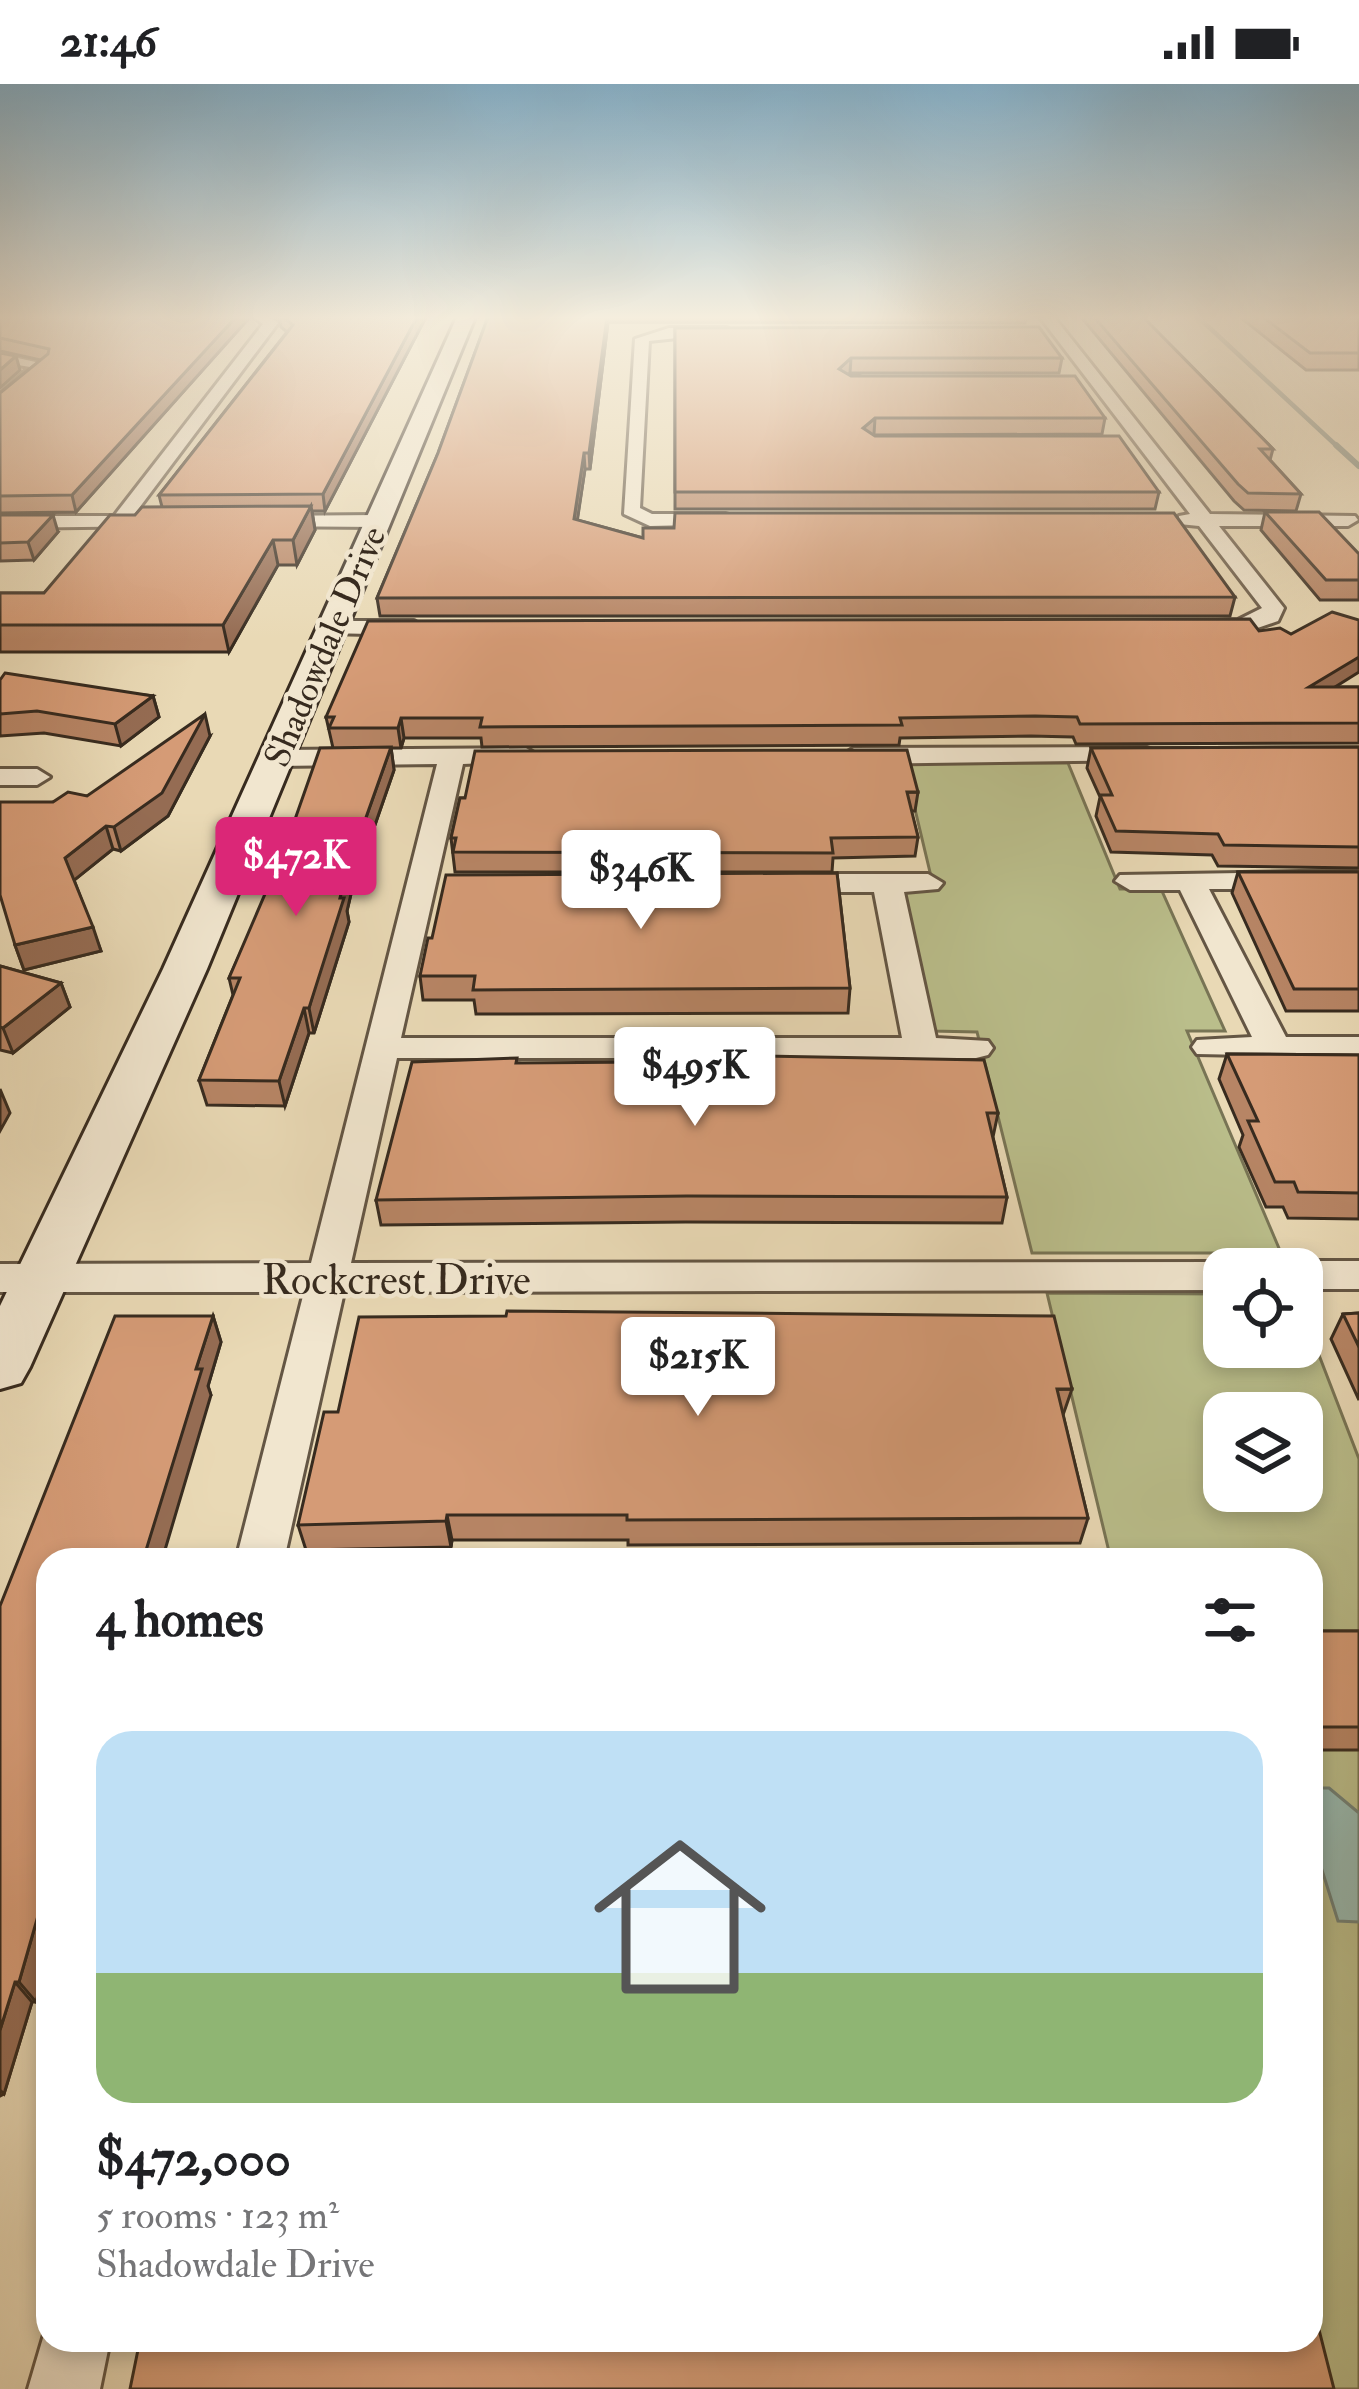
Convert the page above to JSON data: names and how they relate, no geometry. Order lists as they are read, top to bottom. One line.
{"streets":{"street":["Shadowdale Drive","Rockcrest Drive"]},"crossings":[["Shadowdale Drive","Rockcrest Drive"]],"page":{"status":"21:46","price":["$472K","$346K","$495K","$215K"],"heading":"4 homes","list":[{"name":"$472,000","note":"5 rooms · 123 m² · Shadowdale Drive"}]}}
